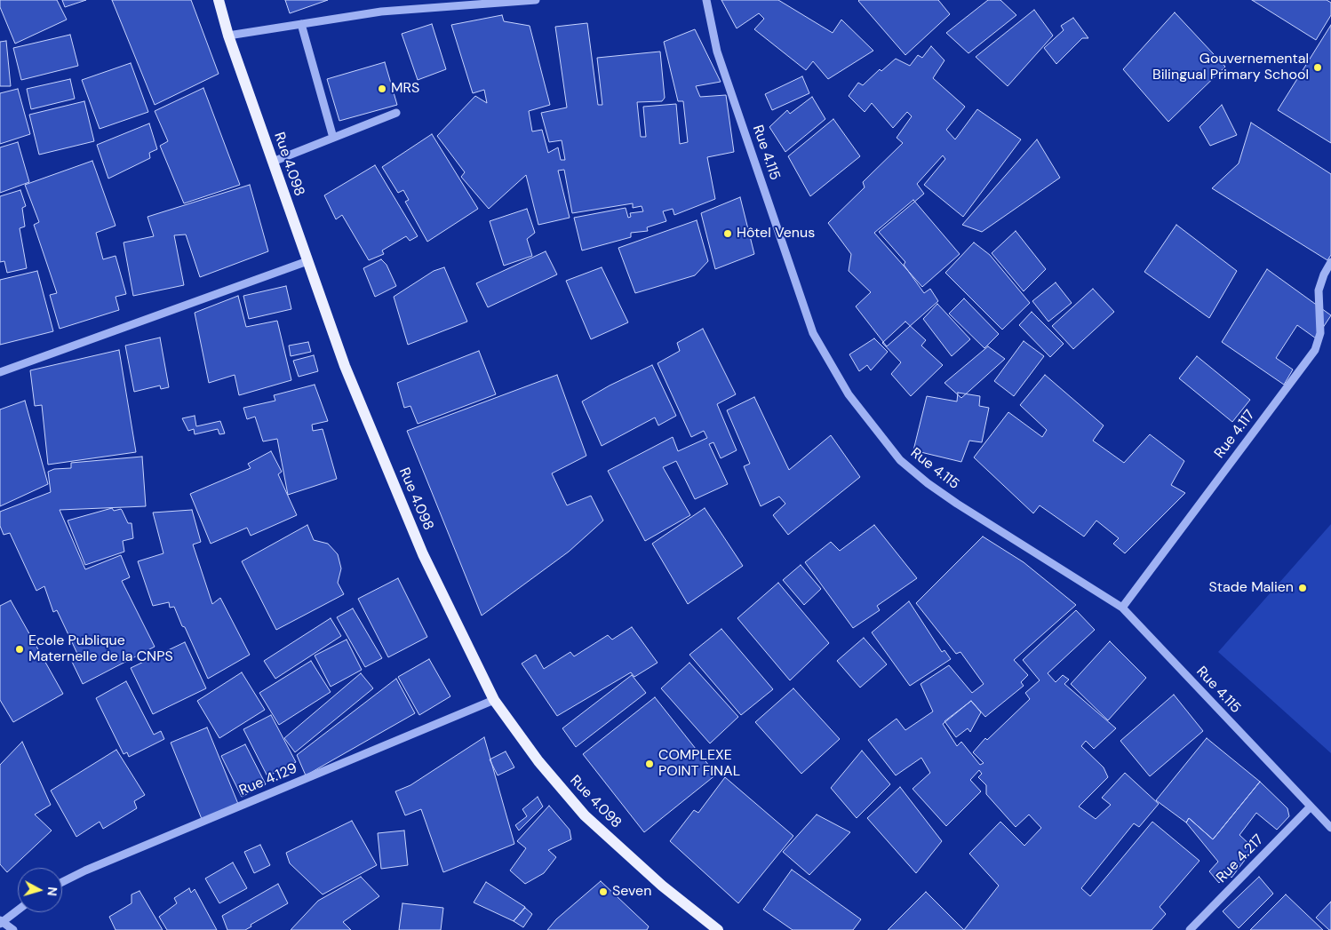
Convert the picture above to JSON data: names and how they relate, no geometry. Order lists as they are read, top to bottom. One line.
{"streets":{"main road":["Rue 4.098"],"street":["Rue 4.115","Rue 4.117","Rue 4.129","Rue 4.217"]},"crossings":[["Rue 4.115","Rue 4.117"],["Rue 4.115","Rue 4.217"],["Rue 4.098","Rue 4.129"]],"places":["Gouvernemental Bilingual Primary School","MRS","Hôtel Venus","Stade Malien","Ecole Publique Maternelle de la CNPS","COMPLEXE POINT FINAL","Seven"],"north":"right"}
